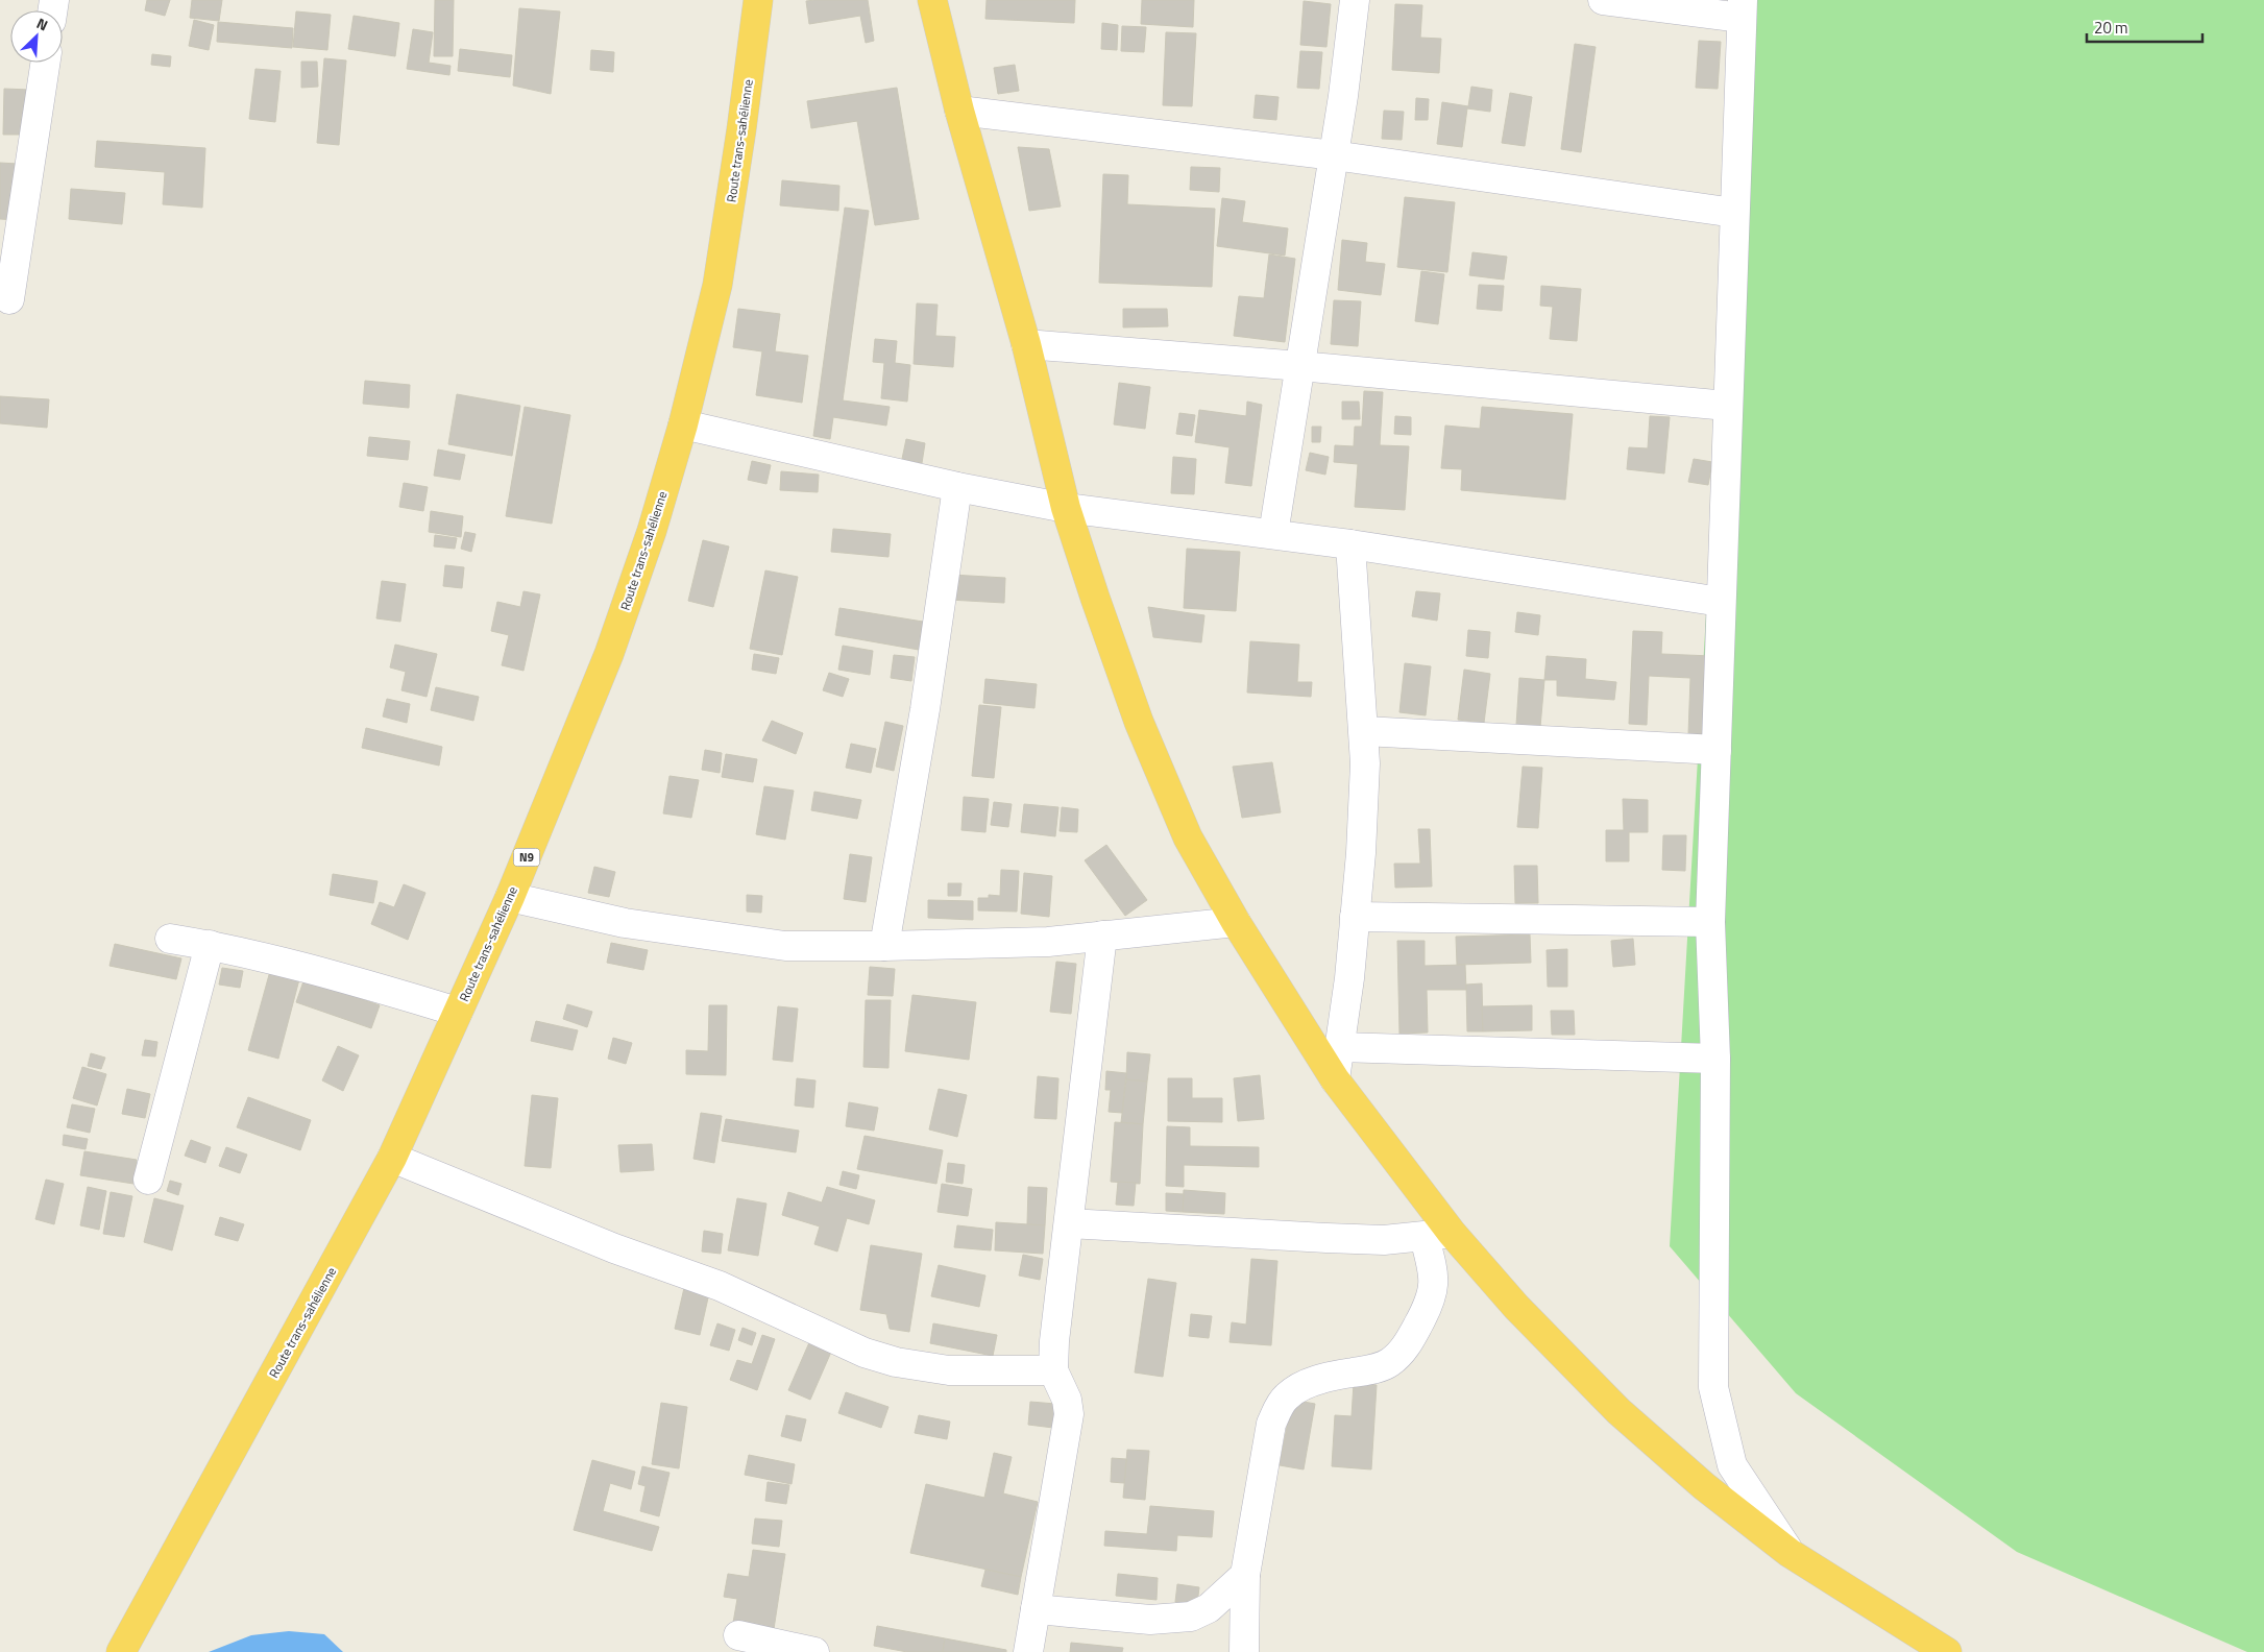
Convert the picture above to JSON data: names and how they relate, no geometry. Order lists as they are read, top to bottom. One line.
{"streets":{"highway":["Route trans-sahélienne","N9"]},"scale_bar":"20 m","north":"top right"}
